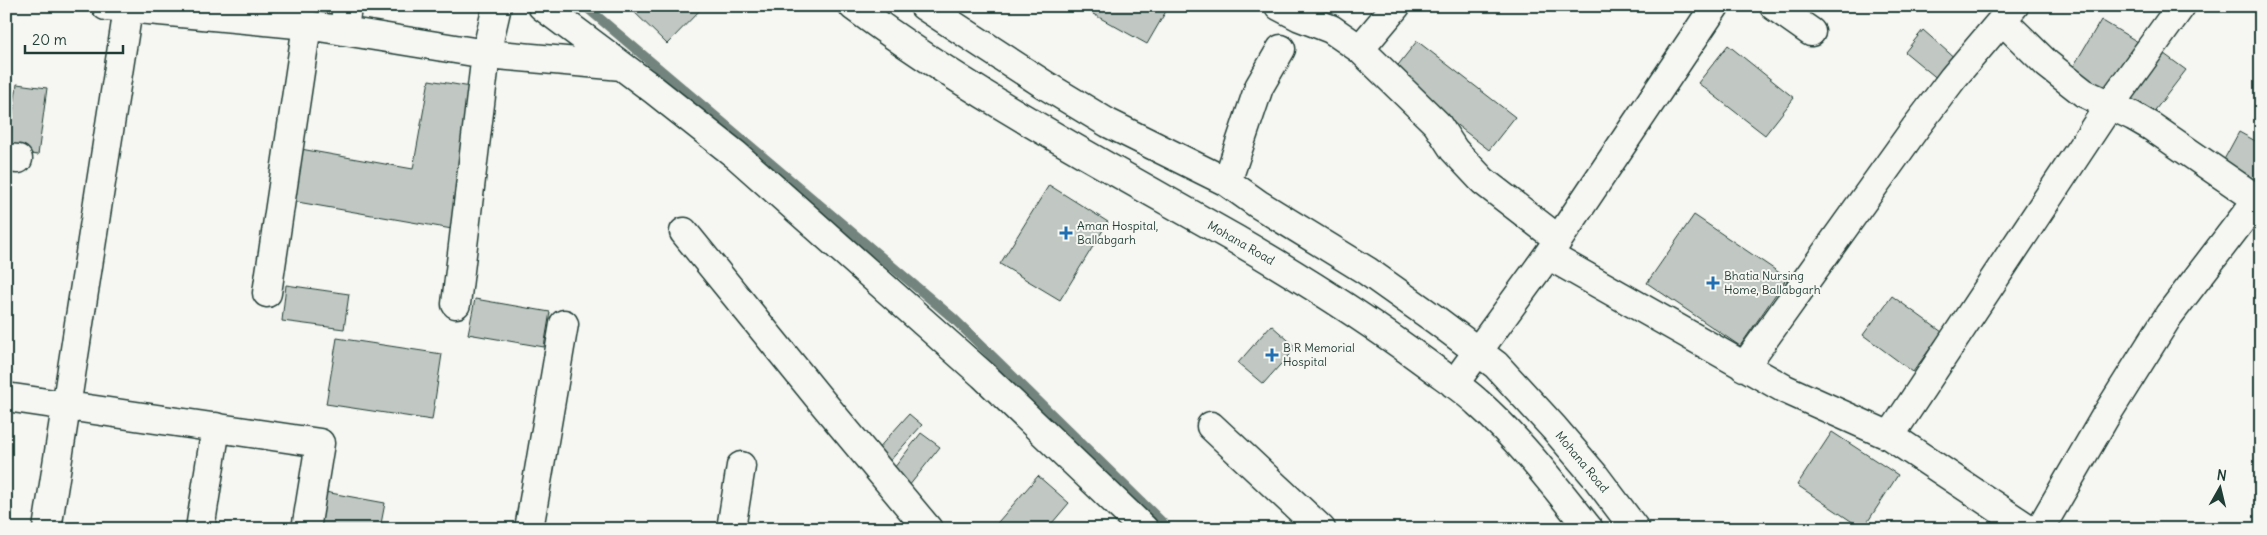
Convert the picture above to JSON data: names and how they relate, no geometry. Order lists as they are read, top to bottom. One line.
{"streets":{"street":["Mohana Road"]},"places":{"health":["Aman Hospital, Ballabgarh","Bhatia Nursing Home, Ballabgarh","B R Memorial Hospital"]},"scale_bar":"20 m","north":"top"}
